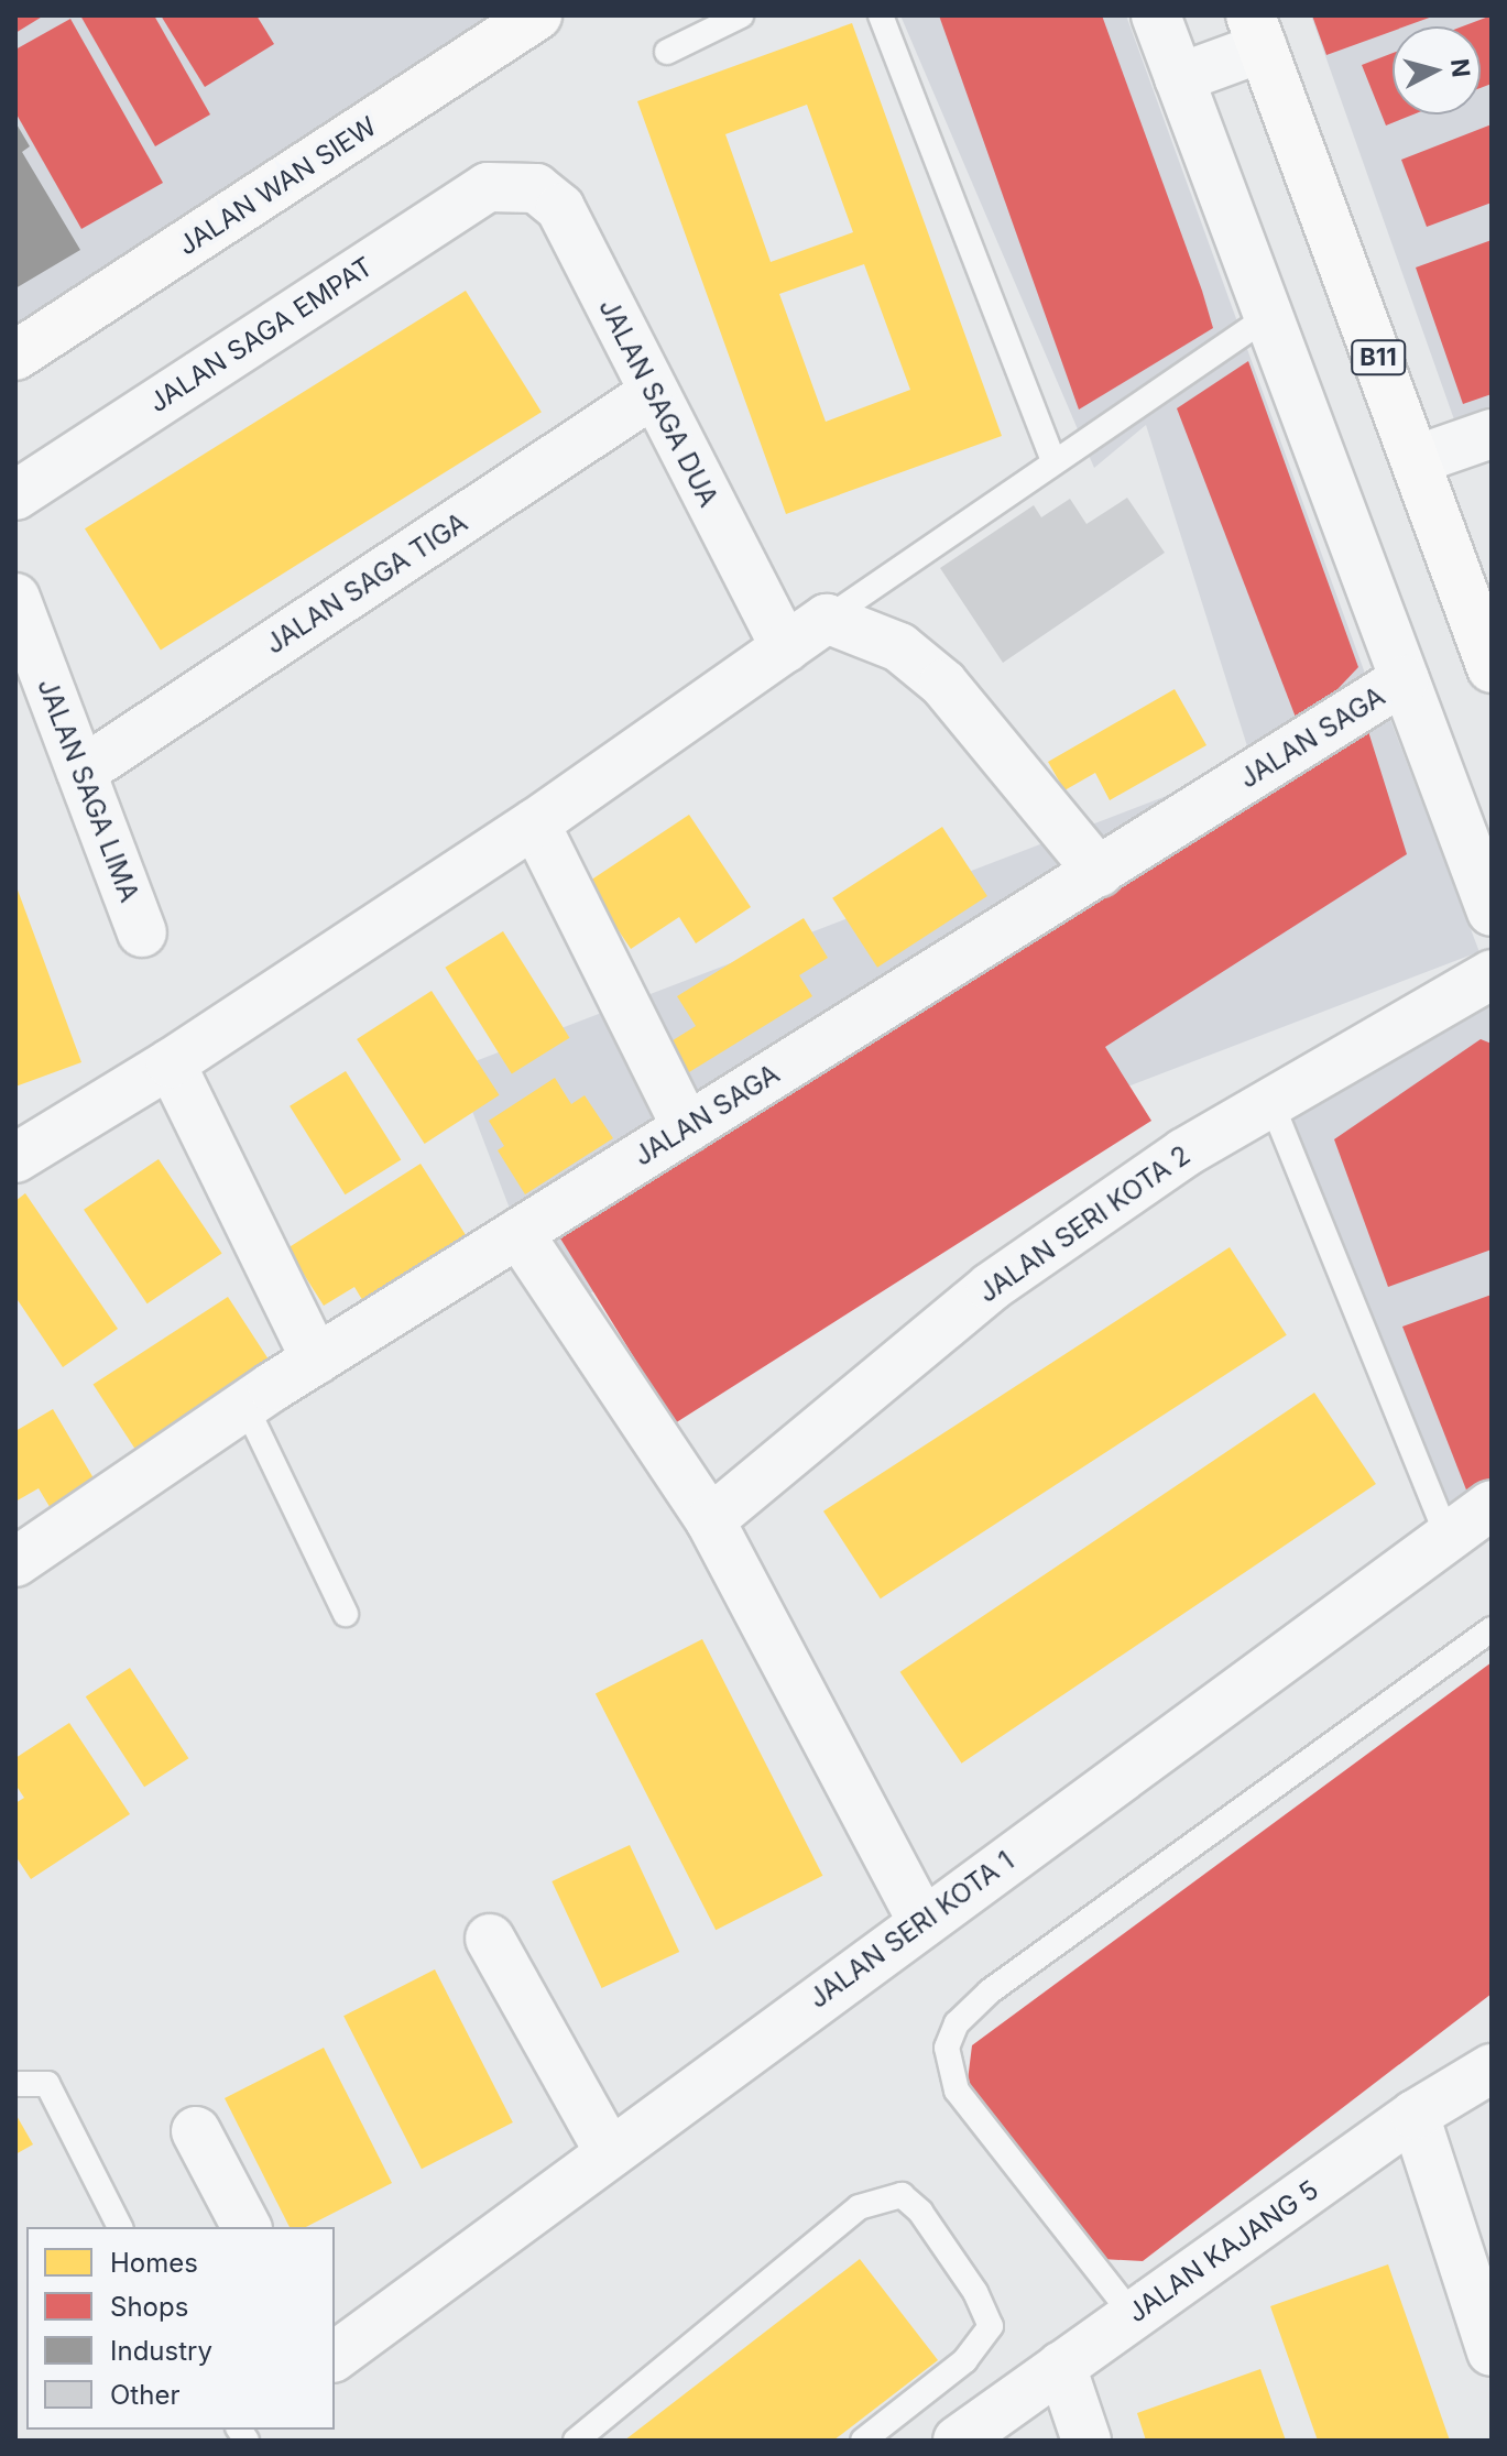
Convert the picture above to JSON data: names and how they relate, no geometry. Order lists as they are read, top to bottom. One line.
{"streets":{"main road":["JALAN WAN SIEW","B11"],"street":["JALAN SAGA EMPAT","JALAN SAGA DUA","JALAN SAGA TIGA","JALAN SAGA","JALAN SAGA LIMA","JALAN SERI KOTA 2","JALAN SERI KOTA 1","JALAN KAJANG 5"]},"crossings":[["JALAN SAGA EMPAT","JALAN SAGA DUA"],["JALAN SAGA DUA","JALAN SAGA TIGA"],["JALAN SAGA TIGA","JALAN SAGA LIMA"]],"legend":["Homes","Shops","Industry","Other"],"north":"right"}
